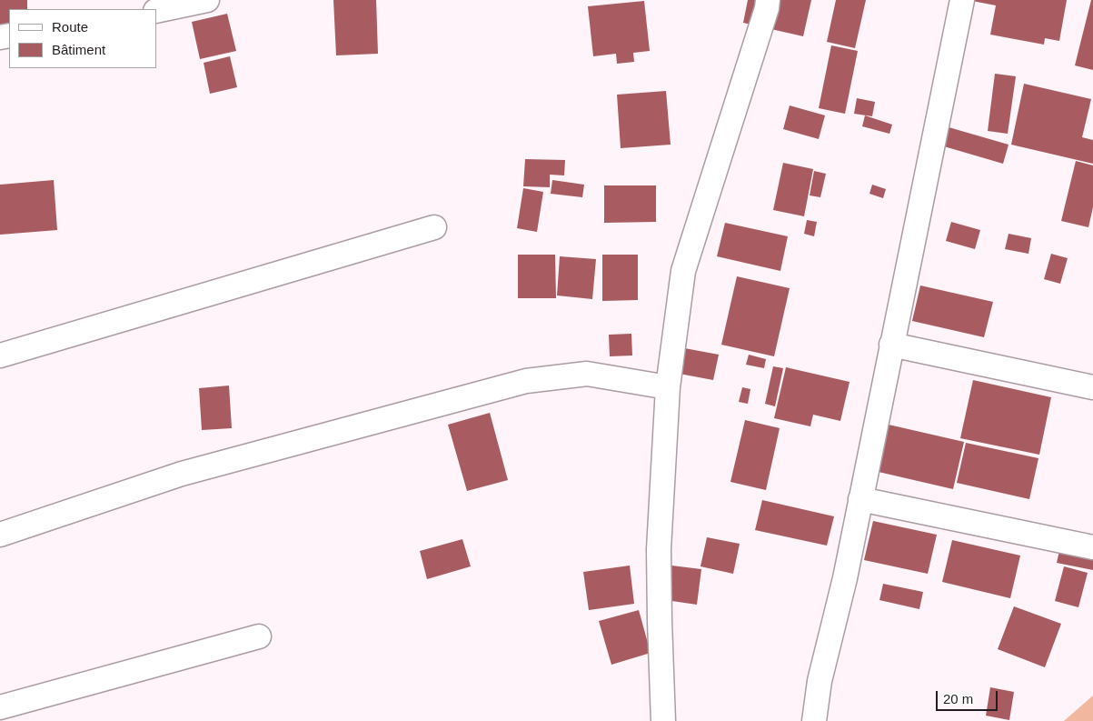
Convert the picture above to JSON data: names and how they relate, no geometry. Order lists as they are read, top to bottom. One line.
{"legend":["Route","Bâtiment"],"scale_bar":"20 m"}
